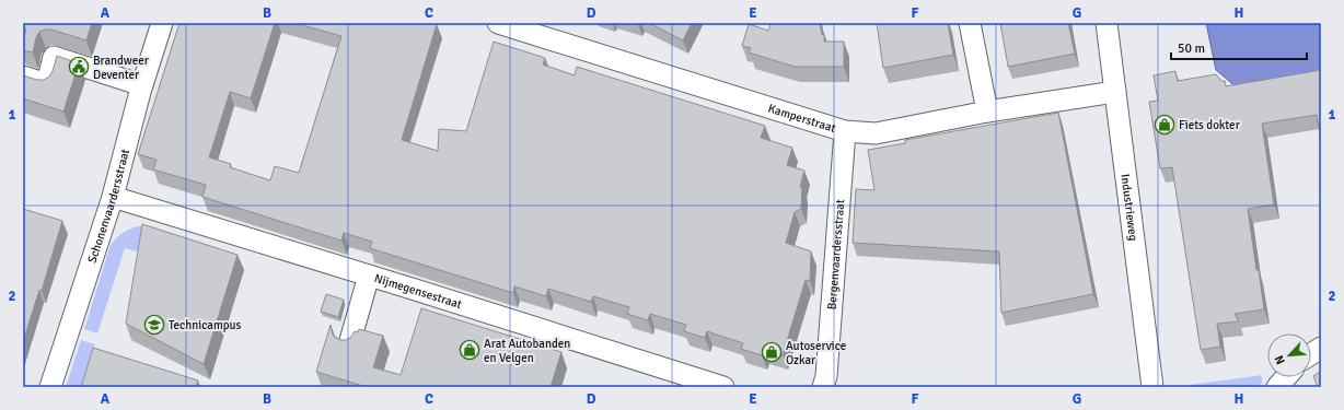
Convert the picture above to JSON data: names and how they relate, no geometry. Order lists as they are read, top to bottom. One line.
{"streets":{"street":["Kamperstraat","Schonenvaardersstraat","Industrieweg","Bergenvaardersstraat","Nijmegensestraat"]},"crossings":[["Kamperstraat","Industrieweg"],["Kamperstraat","Bergenvaardersstraat"],["Schonenvaardersstraat","Nijmegensestraat"]],"places":{"public building":["Brandweer Deventer"],"shop":["Fiets dokter","Arat Autobanden en Velgen","Autoservice Ozkar"],"school or university":["Technicampus"]},"scale_bar":"50 m","north":"bottom left","grid":{"columns":["A","B","C","D","E","F","G","H"],"rows":["1","2"]}}
